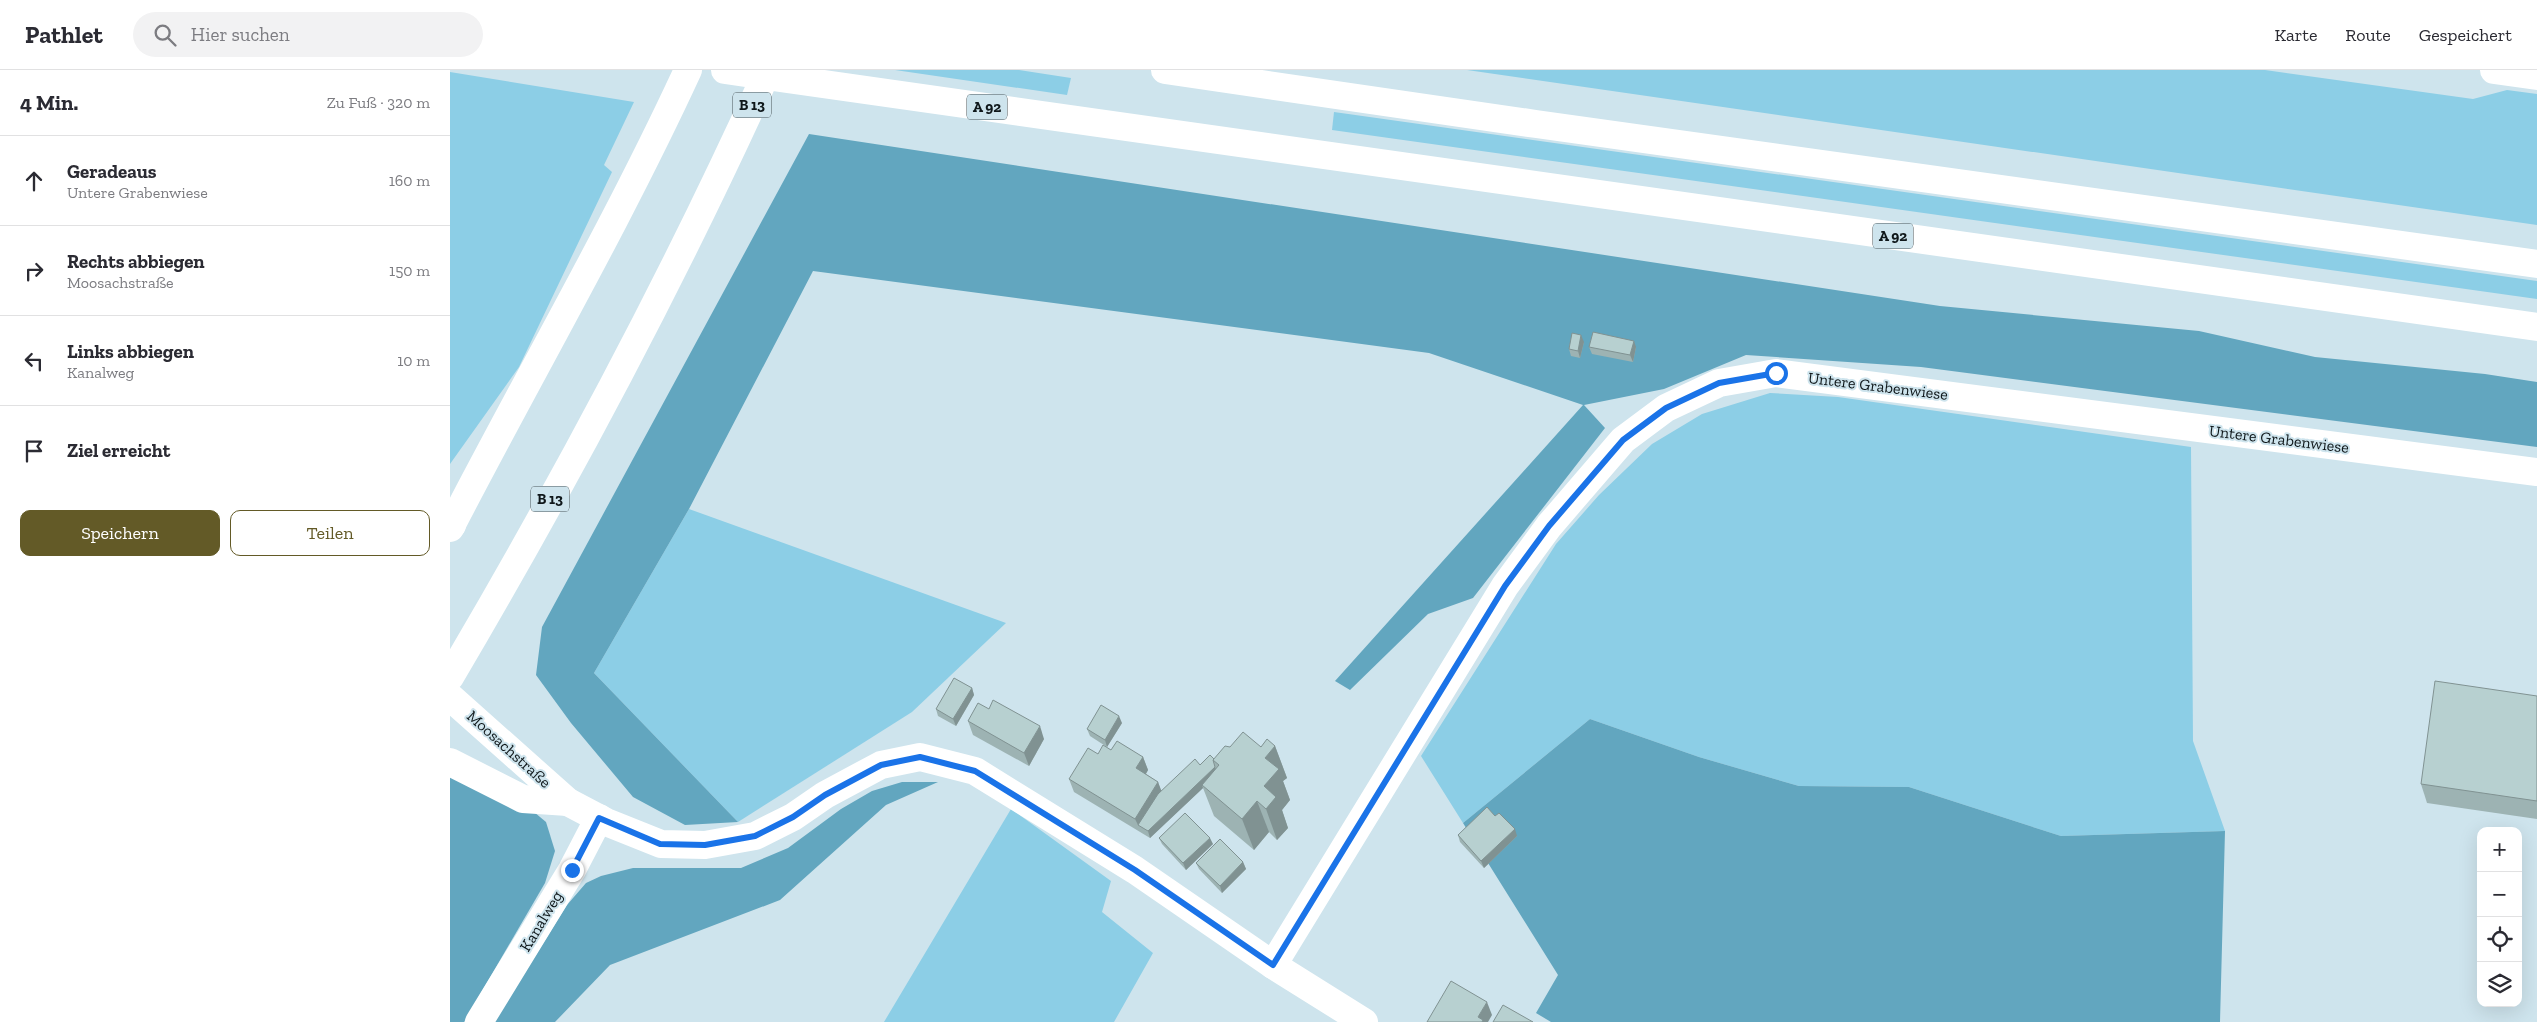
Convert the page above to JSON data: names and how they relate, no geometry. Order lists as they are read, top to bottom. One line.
{"streets":{"main road":["B 13","A 92","Untere Grabenwiese","Moosachstraße","Kanalweg"]},"crossings":[["Untere Grabenwiese","Moosachstraße"],["Moosachstraße","Kanalweg"]],"page":{"header":"Pathlet","search":"Hier suchen","nav":["Karte","Route","Gespeichert"],"heading":["4 Min.","Zu Fuß · 320 m"],"list":[["Geradeaus","Untere Grabenwiese","160 m"],["Rechts abbiegen","Moosachstraße","150 m"],["Links abbiegen","Kanalweg","10 m"],"Ziel erreicht"],"buttons":["Speichern","Teilen"],"map_buttons":["+","−"]}}
